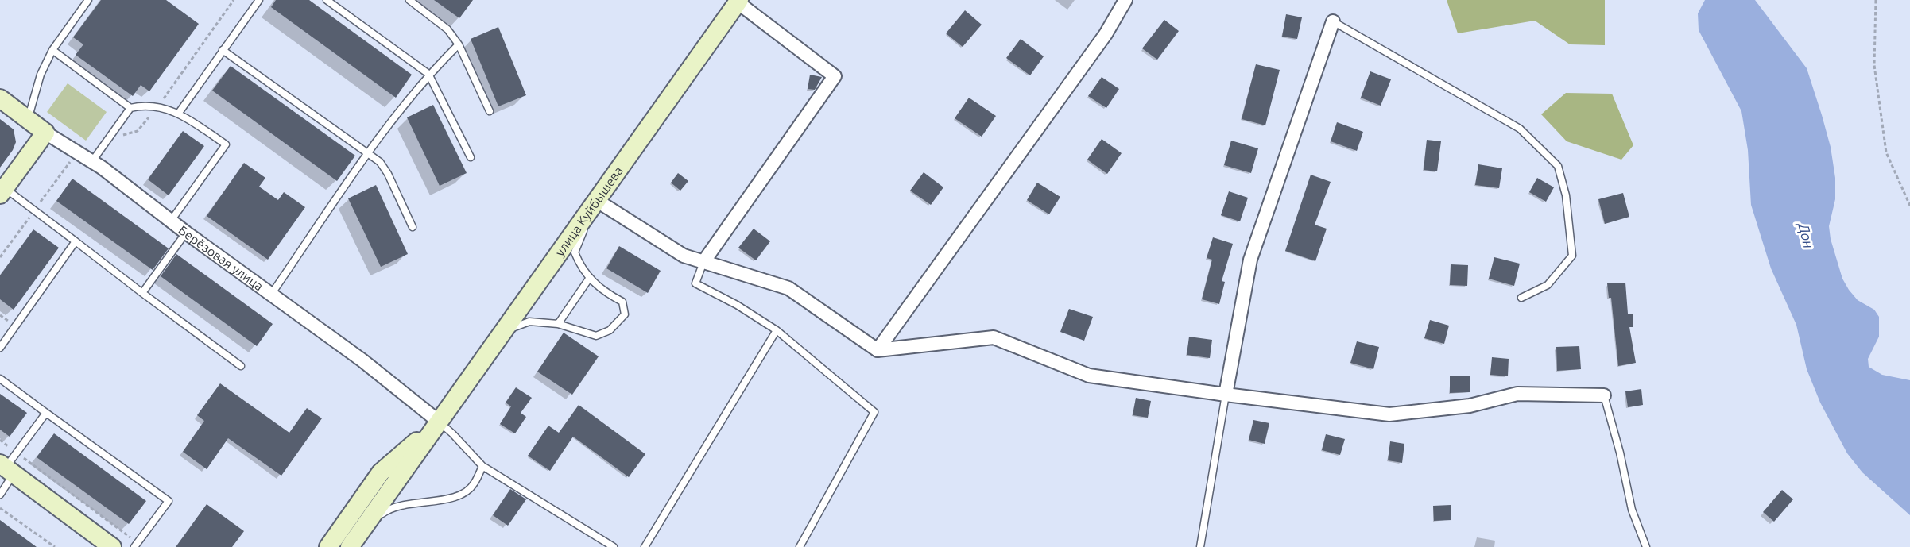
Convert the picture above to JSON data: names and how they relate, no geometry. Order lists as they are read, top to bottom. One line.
{"streets":{"main road":["улица Куйбышева","Берёзовая улица"]},"crossings":[["улица Куйбышева","Берёзовая улица"]],"water":["Дон"]}
